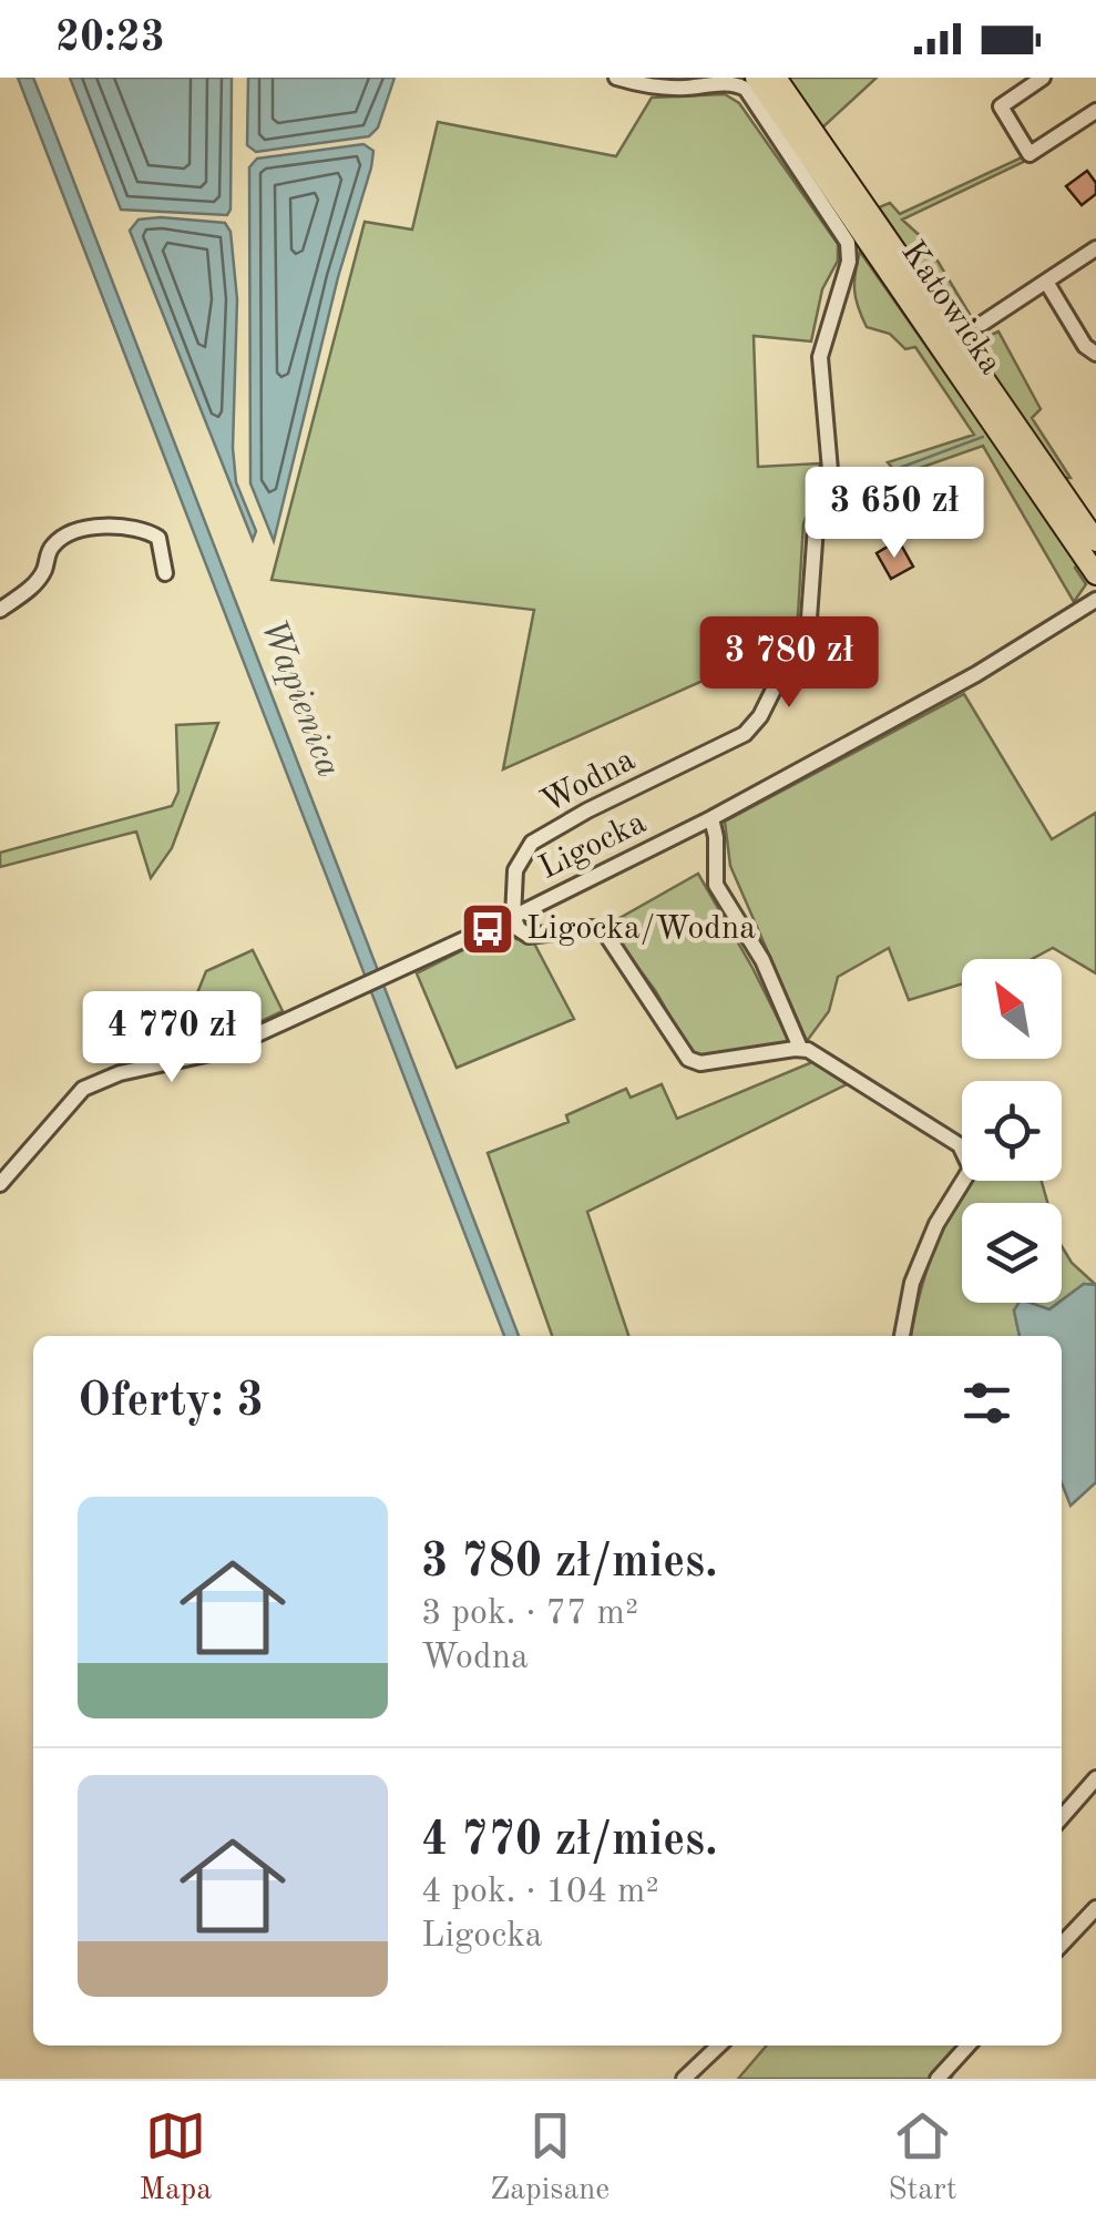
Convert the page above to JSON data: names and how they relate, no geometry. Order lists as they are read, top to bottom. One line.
{"streets":{"main road":["Katowicka"],"street":["Wodna","Ligocka"]},"crossings":[["Wodna","Ligocka"]],"water":["Wapienica"],"places":{"bus stop":["Ligocka/Wodna"]},"north":"top left","page":{"status":"20:23","price":["3 650 zł","3 780 zł","4 770 zł"],"heading":"Oferty: 3","list":[{"name":"3 780 zł/mies.","note":"3 pok. · 77 m² · Wodna"},{"name":"4 770 zł/mies.","note":"4 pok. · 104 m² · Ligocka"}],"tabs":["Mapa","Zapisane","Start"]}}
